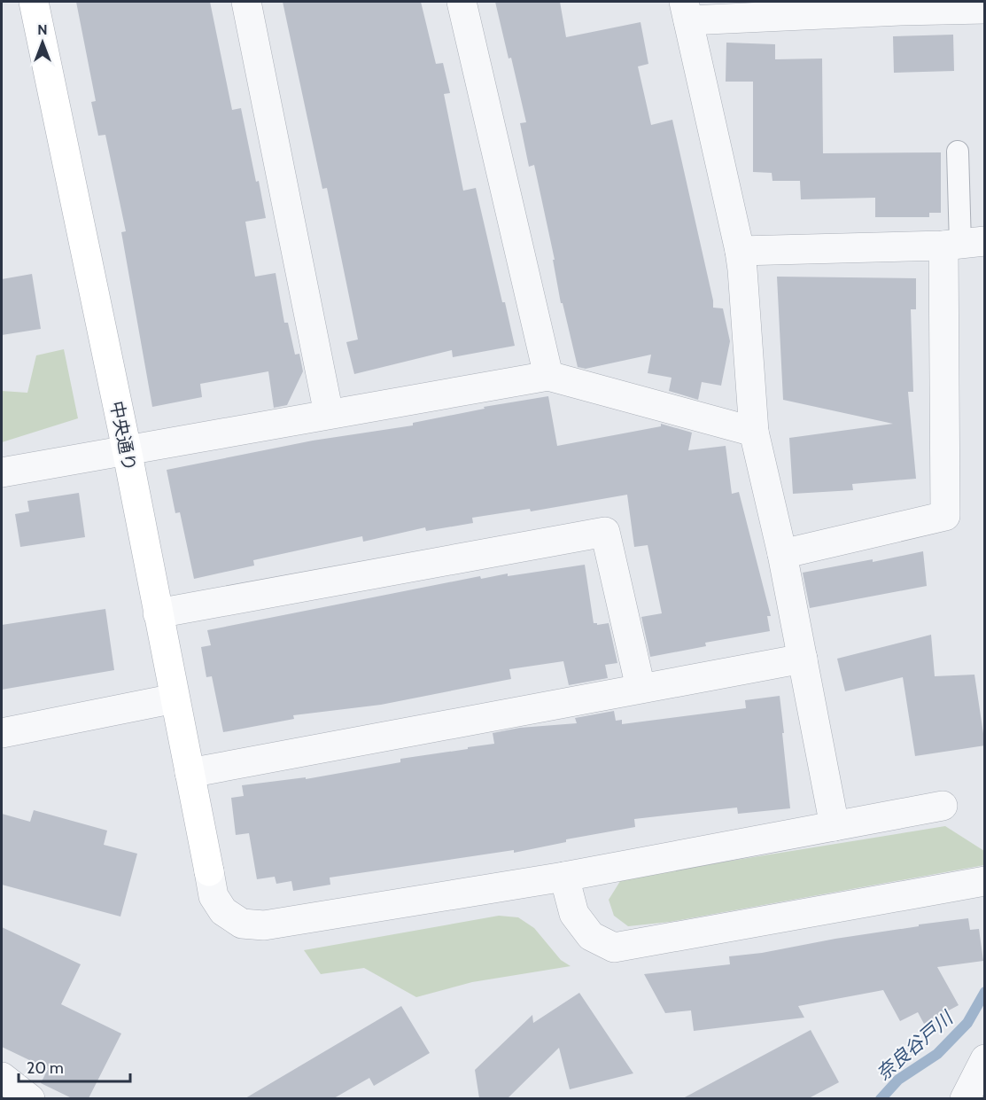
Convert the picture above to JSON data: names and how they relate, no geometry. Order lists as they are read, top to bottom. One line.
{"streets":{"street":["中央通り"]},"water":["奈良谷戸川"],"scale_bar":"20 m","north":"top"}
